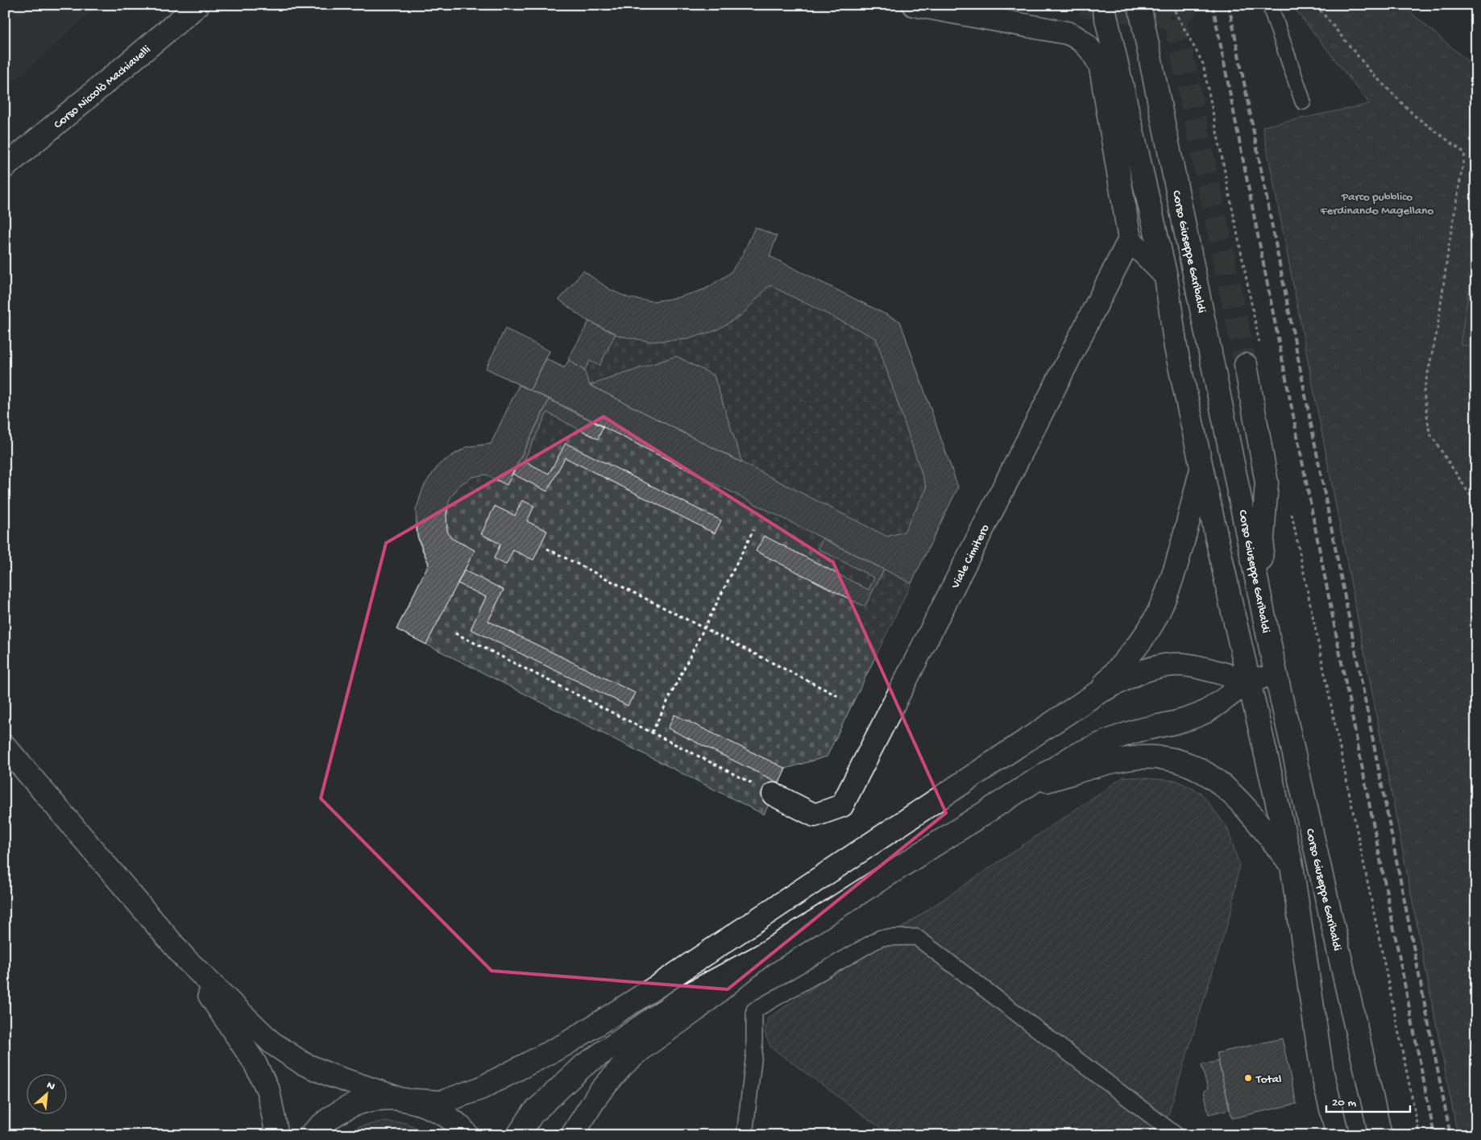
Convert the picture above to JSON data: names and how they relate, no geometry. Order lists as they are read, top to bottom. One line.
{"streets":{"main road":["Corso Niccolò Machiavelli","Corso Giuseppe Garibaldi","Viale Cimitero"]},"parks":["Parco pubblico Ferdinando Magellano"],"places":["Total"],"scale_bar":"20 m","north":"top right"}
